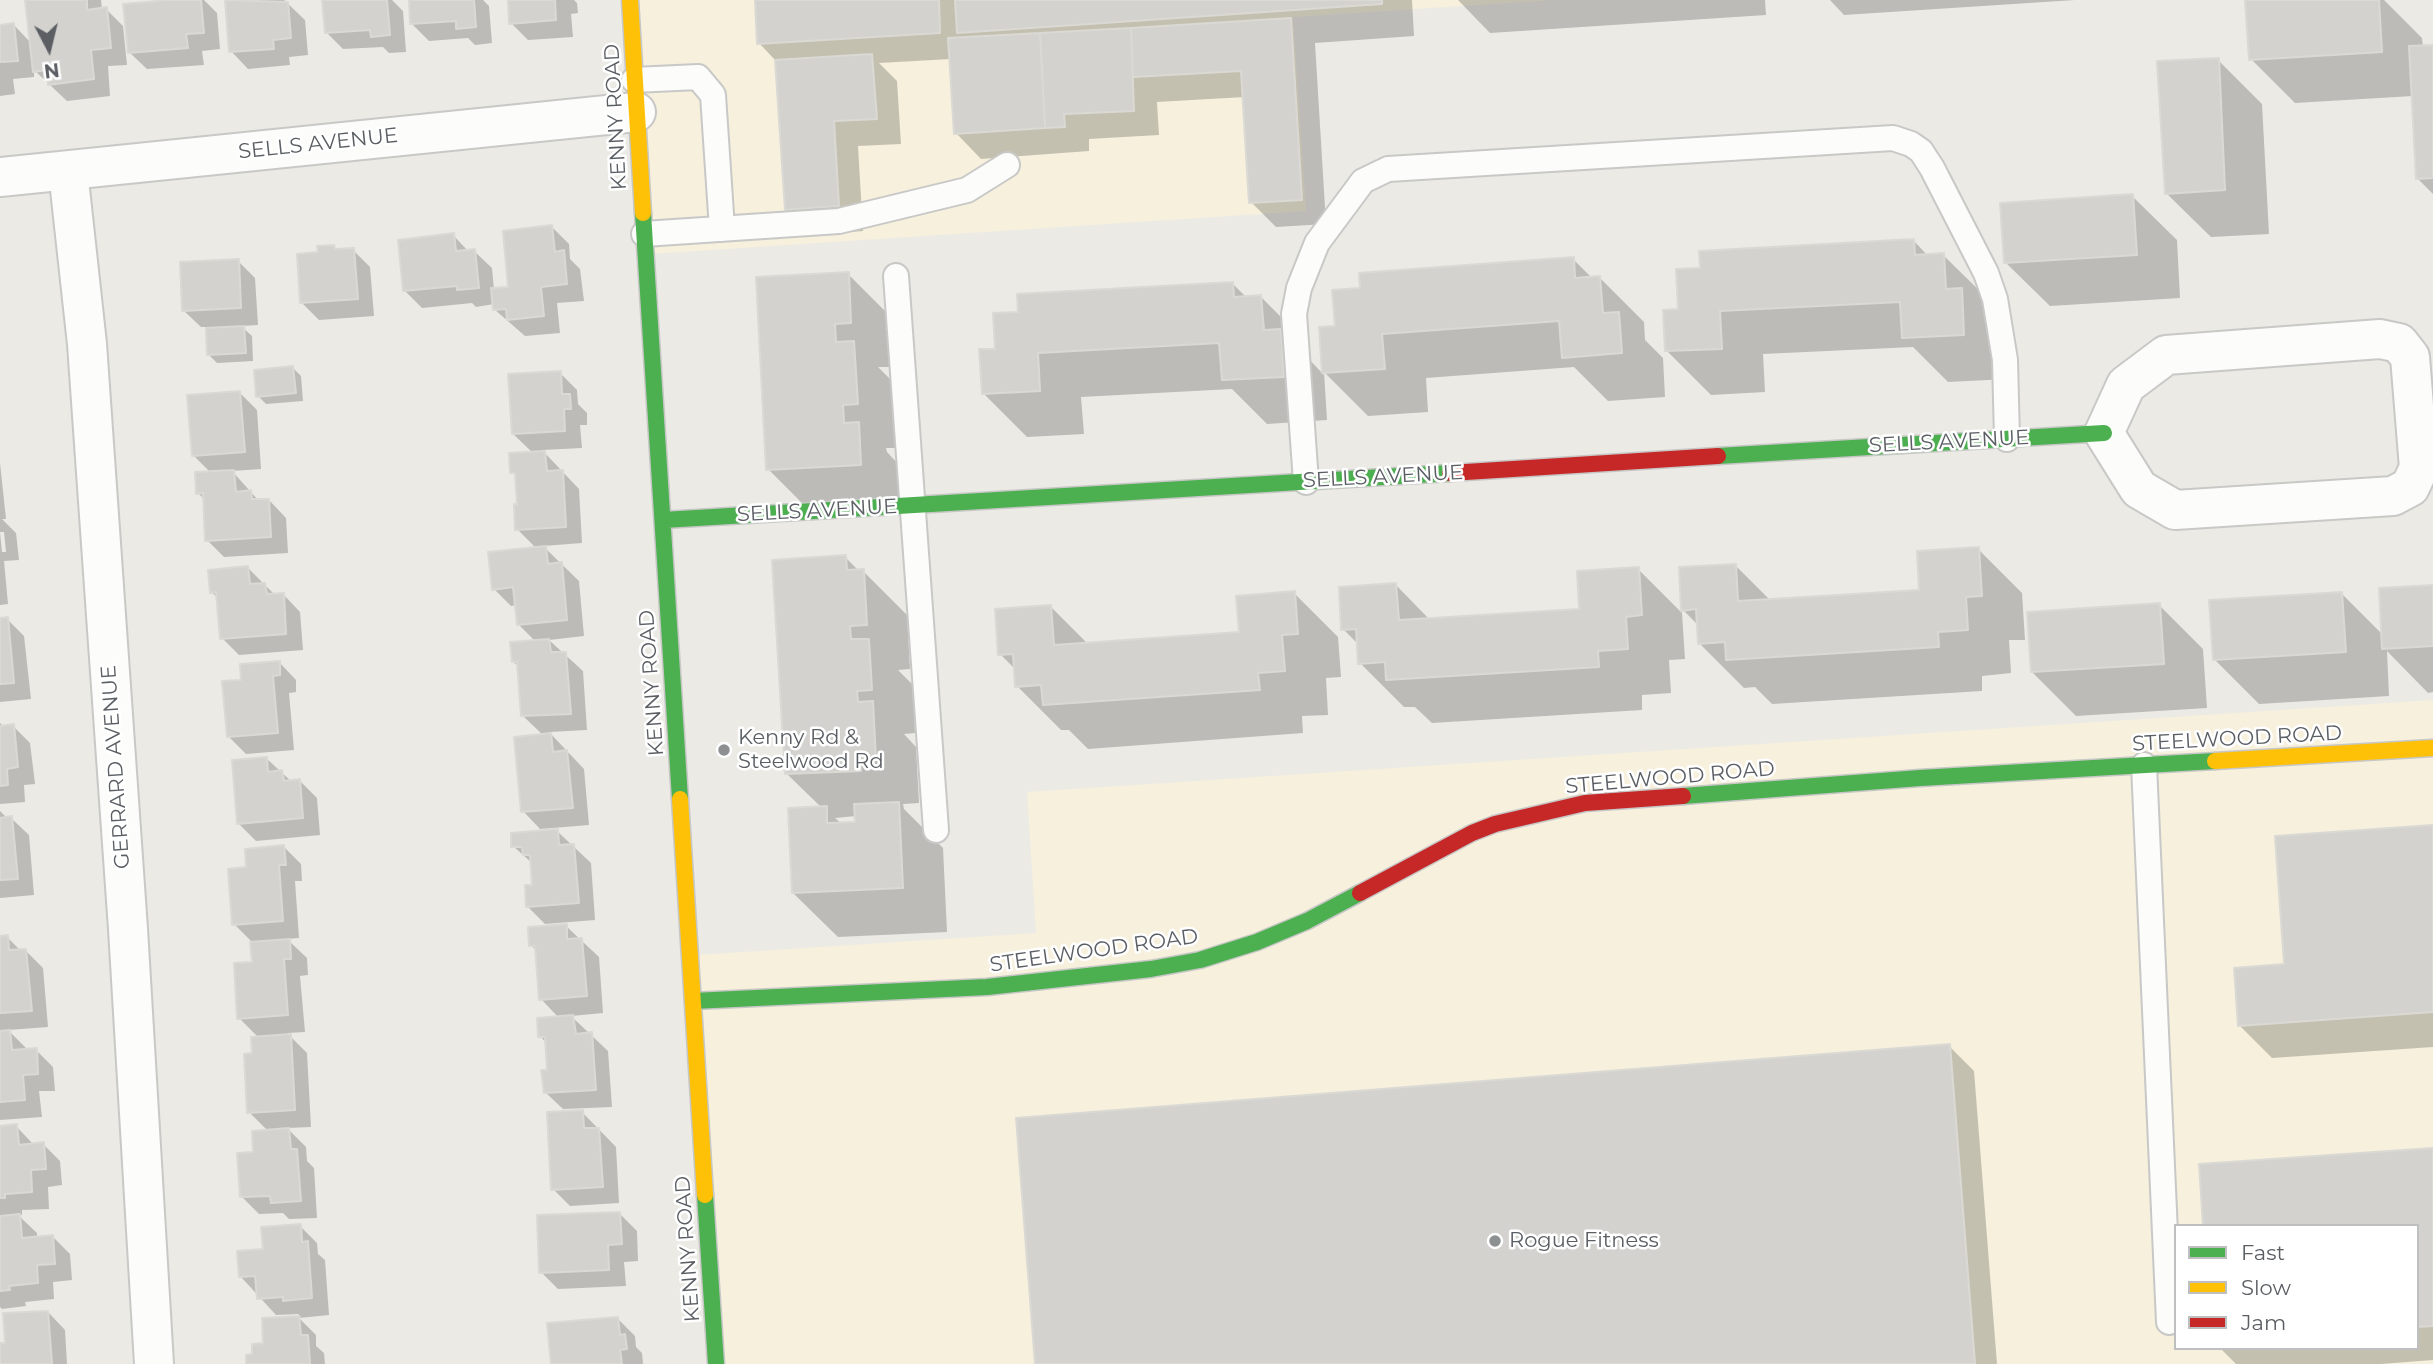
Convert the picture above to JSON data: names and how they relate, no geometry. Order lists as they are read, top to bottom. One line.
{"streets":{"street":["KENNY ROAD","SELLS AVENUE","STEELWOOD ROAD","GERRARD AVENUE"]},"crossings":[["KENNY ROAD","SELLS AVENUE"],["KENNY ROAD","STEELWOOD ROAD"],["SELLS AVENUE","GERRARD AVENUE"]],"places":["Kenny Rd & Steelwood Rd","Rogue Fitness"],"legend":["Fast","Slow","Jam"],"north":"bottom"}
